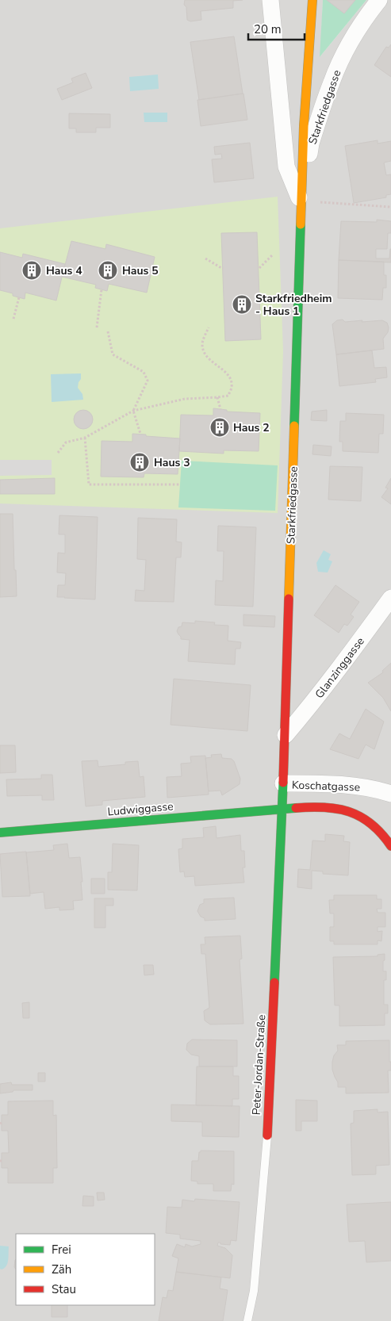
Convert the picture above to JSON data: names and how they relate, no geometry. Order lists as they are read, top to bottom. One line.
{"streets":{"street":["Starkfriedgasse","Glanzinggasse","Koschatgasse","Ludwiggasse","Peter-Jordan-Straße"]},"crossings":[["Starkfriedgasse","Glanzinggasse"],["Starkfriedgasse","Koschatgasse"],["Starkfriedgasse","Ludwiggasse"],["Starkfriedgasse","Peter-Jordan-Straße"],["Ludwiggasse","Peter-Jordan-Straße"]],"places":{"building":["Haus 4","Haus 5","Starkfriedheim - Haus 1","Haus 2","Haus 3"]},"legend":["Frei","Zäh","Stau"],"scale_bar":"20 m"}
